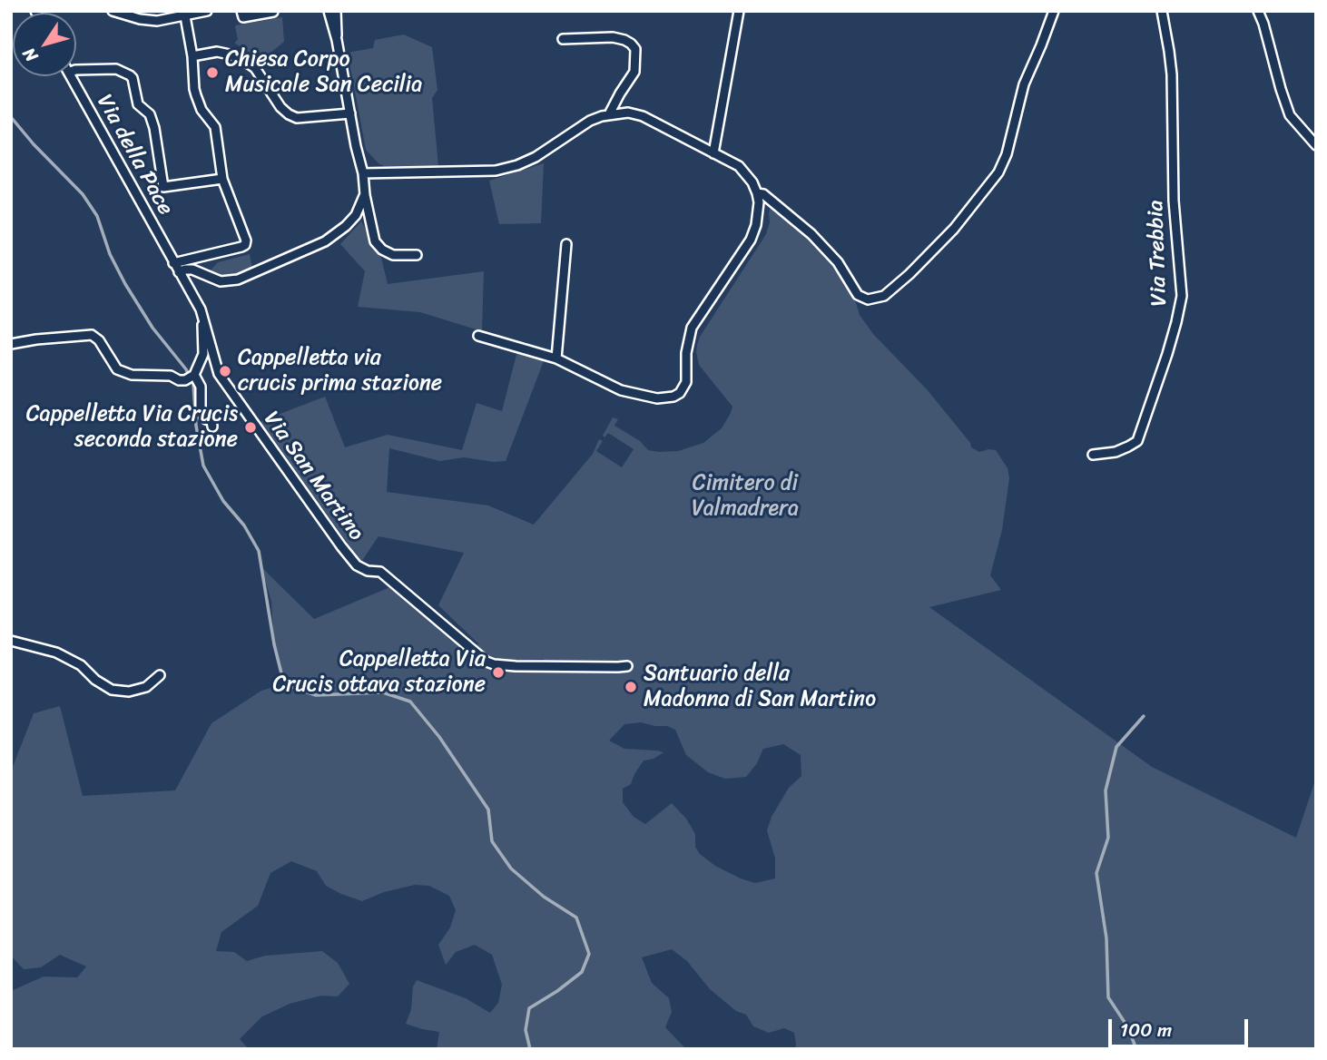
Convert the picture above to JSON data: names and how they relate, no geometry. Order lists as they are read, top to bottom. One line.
{"streets":{"street":["Via della Pace","Via Trebbia","Via San Martino"]},"crossings":[["Via della Pace","Via San Martino"]],"parks":["Cimitero di Valmadrera"],"places":["Chiesa Corpo Musicale San Cecilia","Cappelletta via crucis prima stazione","Cappelletta Via Crucis seconda stazione","Cappelletta Via Crucis ottava stazione","Santuario della Madonna di San Martino"],"scale_bar":"100 m","north":"bottom left"}
